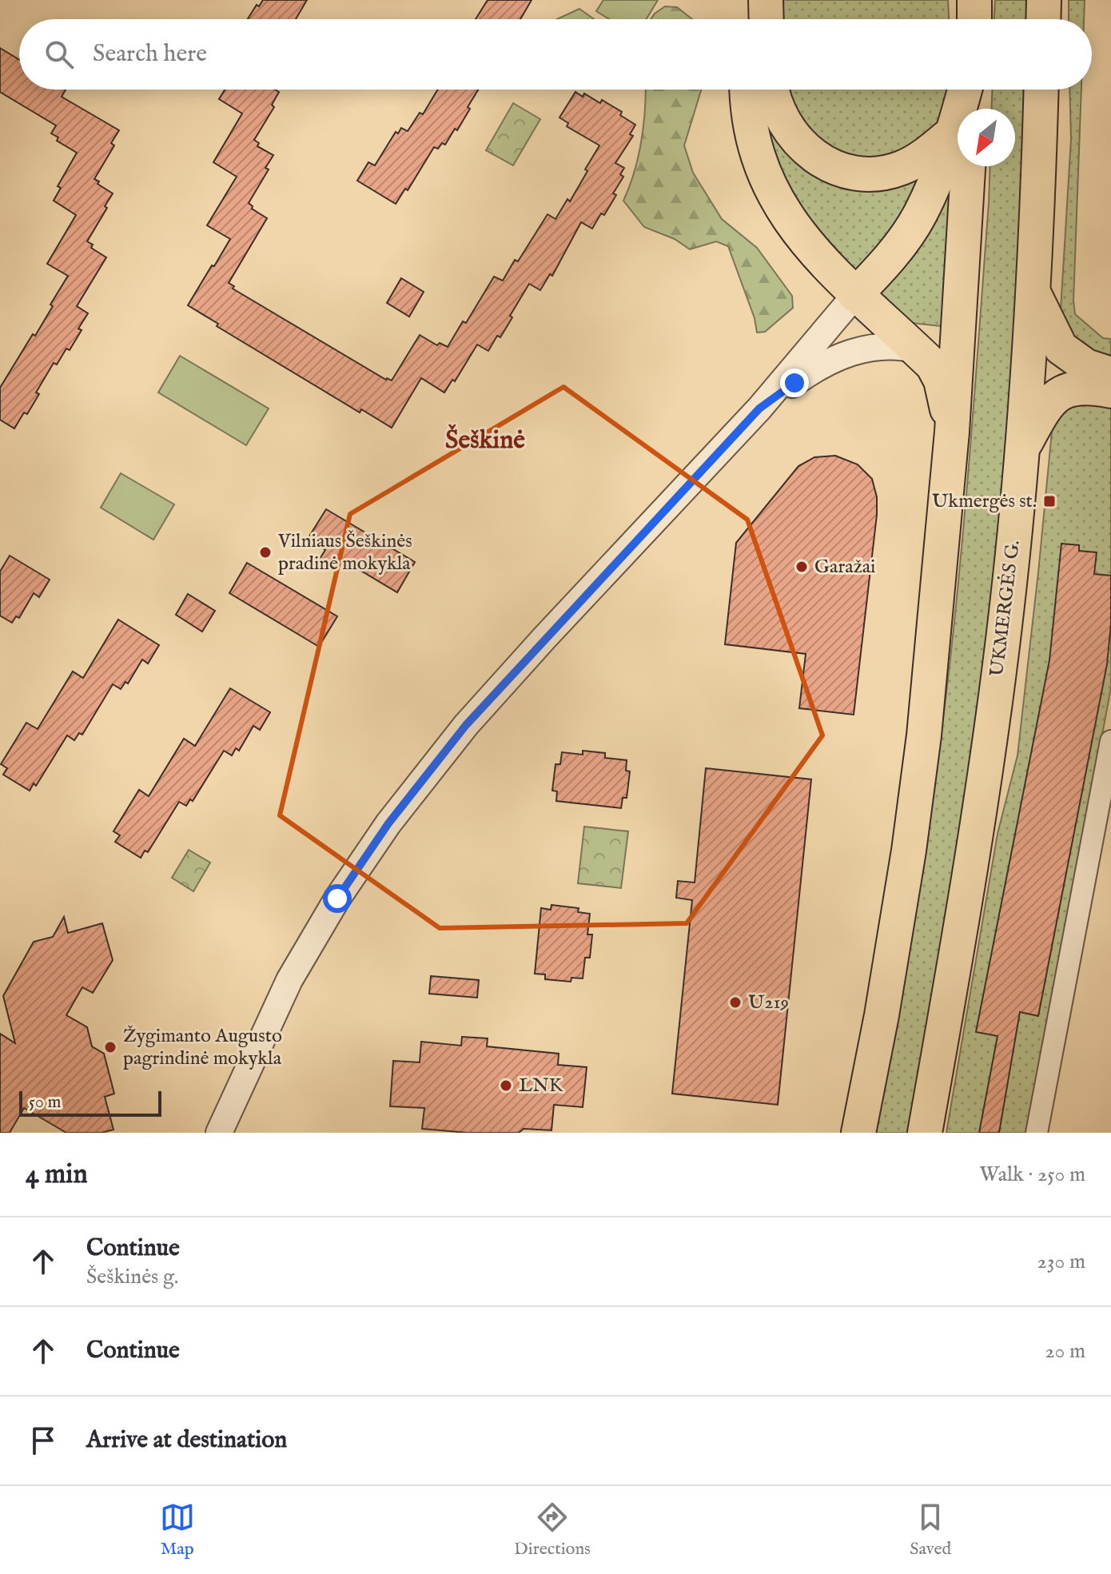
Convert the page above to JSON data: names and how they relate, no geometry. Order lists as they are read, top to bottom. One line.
{"streets":{"highway":["UKMERGĖS G."]},"districts":["Šeškinė"],"places":{"transit":["Ukmergės st."],"other":["Vilniaus Šeškinės pradinė mokykla","Garažai","U219","Žygimanto Augusto pagrindinė mokykla","LNK"]},"scale_bar":"50 m","north":"bottom left","page":{"search":"Search here","scale":"50 m","heading":["4 min","Walk · 250 m"],"list":[["Continue","Šeškinės g.","230 m"],["Continue","20 m"],"Arrive at destination"],"nav":["Map","Directions","Saved"]}}
